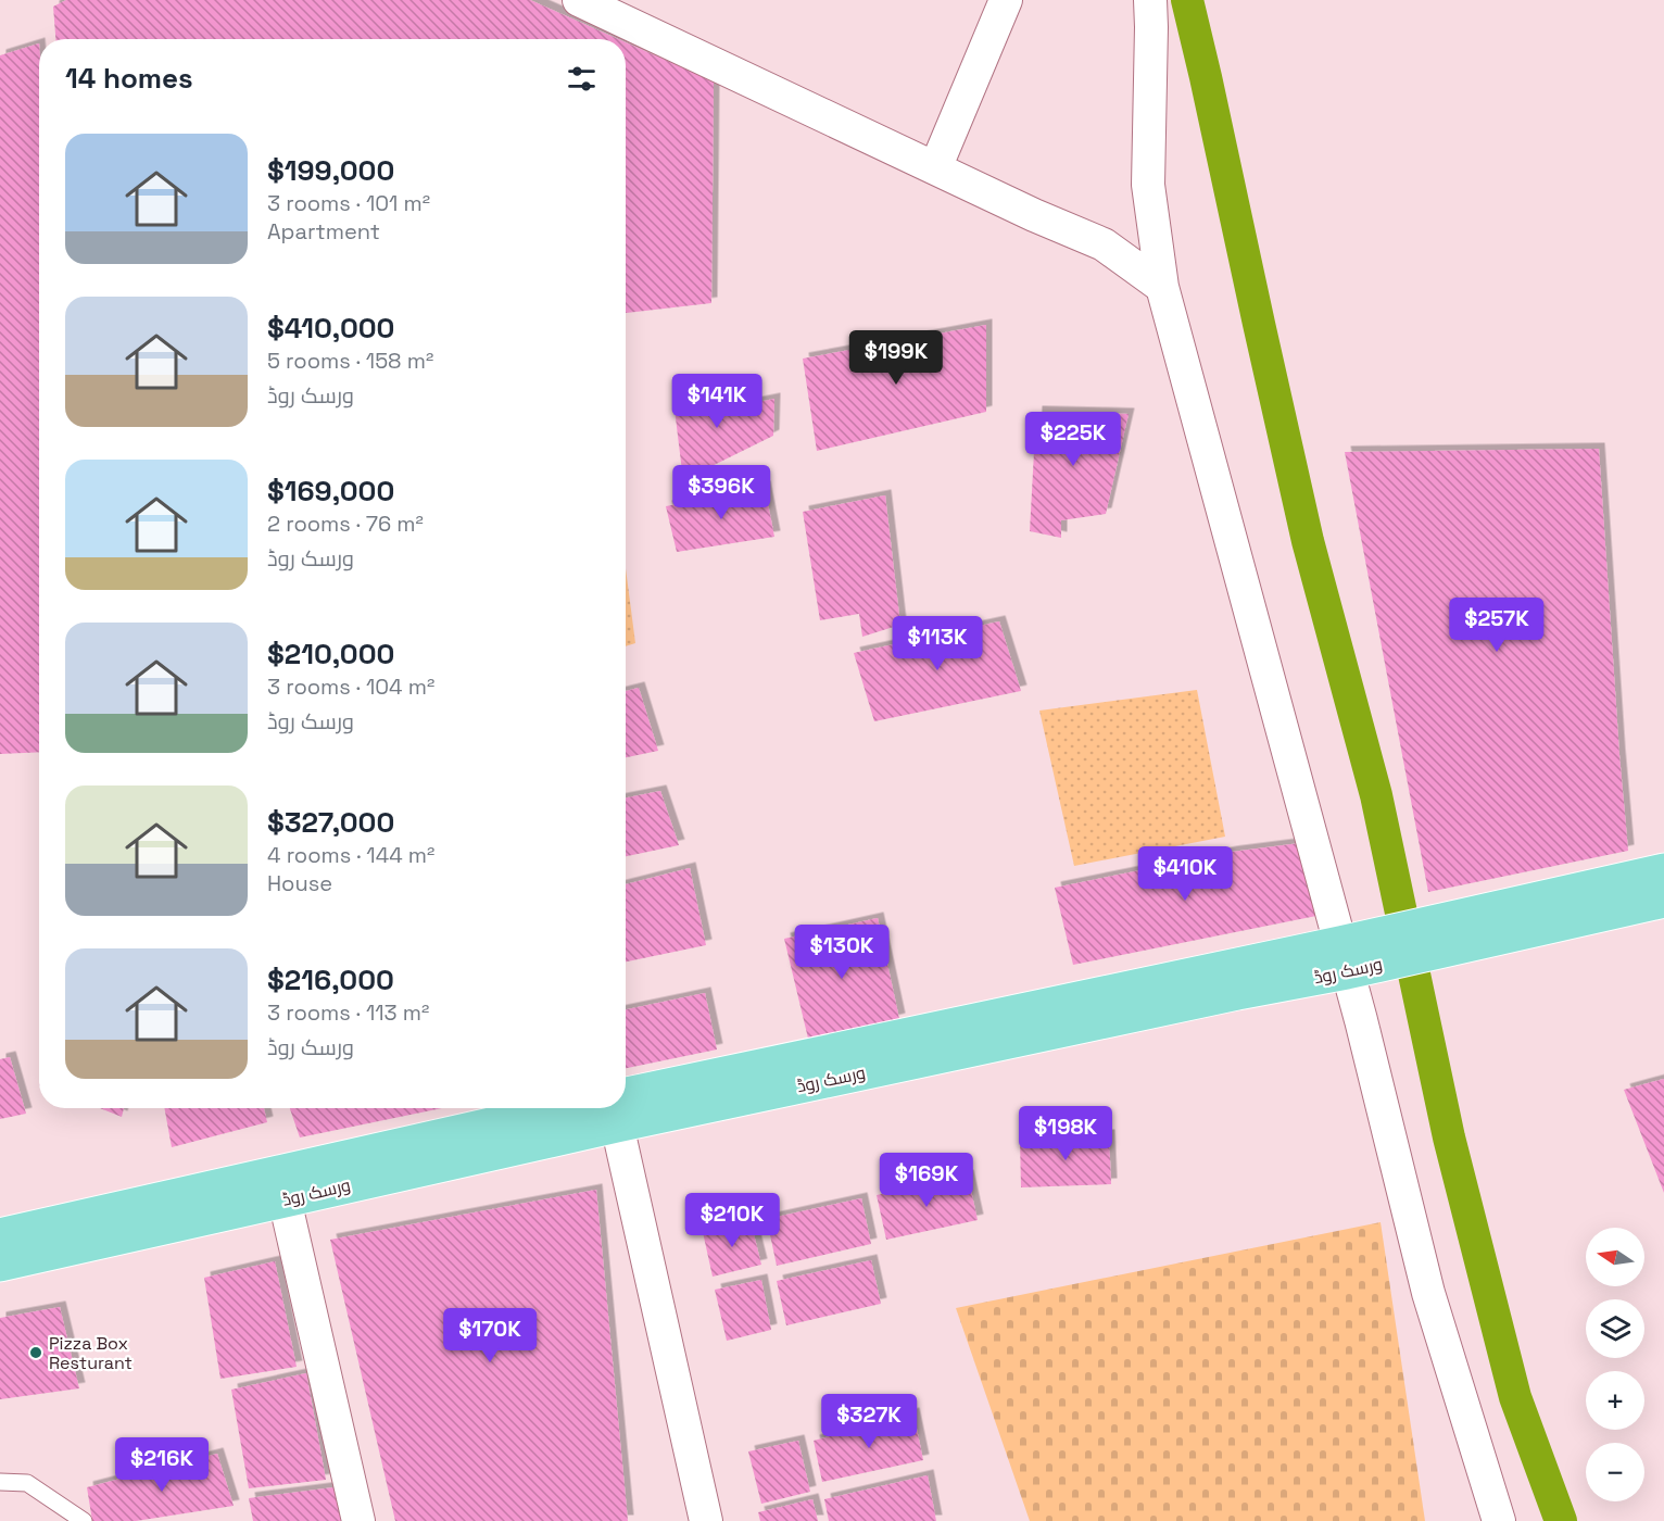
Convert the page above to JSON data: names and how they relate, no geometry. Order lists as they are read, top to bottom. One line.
{"streets":{"main road":["ورسک روڈ"]},"places":["Pizza Box Resturant"],"north":"left","page":{"heading":"14 homes","list":[{"name":"$199,000","note":"3 rooms · 101 m² · Apartment"},{"name":"$410,000","note":"5 rooms · 158 m² · ورسک روڈ"},{"name":"$169,000","note":"2 rooms · 76 m² · ورسک روڈ"},{"name":"$210,000","note":"3 rooms · 104 m² · ورسک روڈ"},{"name":"$327,000","note":"4 rooms · 144 m² · House"},{"name":"$216,000","note":"3 rooms · 113 m² · ورسک روڈ"}],"price":["$199K","$141K","$225K","$396K","$257K","$113K","$410K","$130K","$198K","$169K","$210K","$170K","$327K","$216K"],"map_buttons":["+","−"]}}
